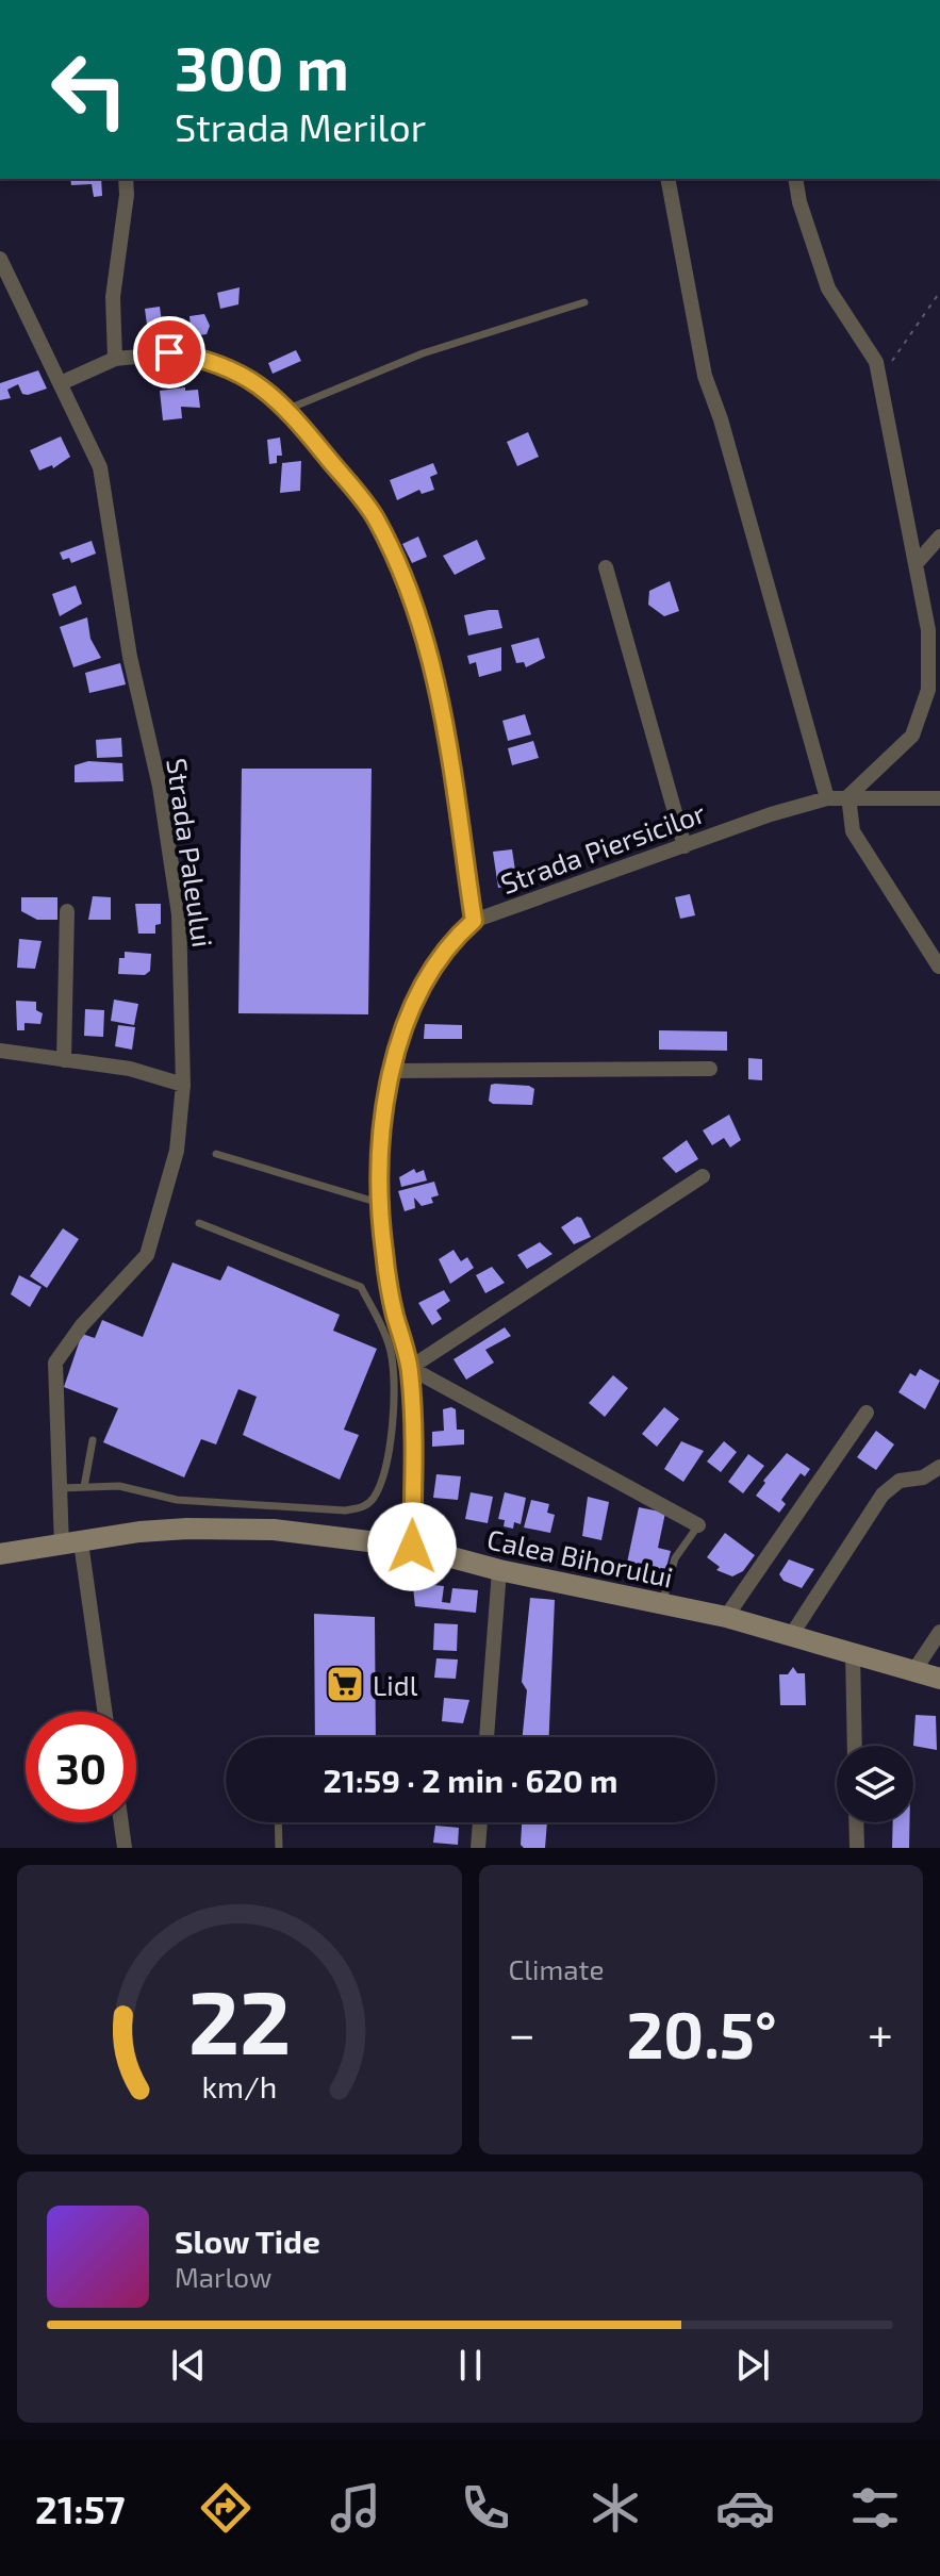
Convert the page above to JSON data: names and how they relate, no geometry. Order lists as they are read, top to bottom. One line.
{"streets":{"main road":["Calea Bihorului"],"street":["Strada Piersicilor","Strada Paleului"]},"crossings":[["Strada Piersicilor","Calea Bihorului"],["Strada Paleului","Calea Bihorului"]],"places":{"supermarket":["Lidl"]},"page":{"turn":["300 m","Strada Merilor"],"limit":"30","trip":"21:59 · 2 min · 620 m","tile":"Climate","heat":["−","20.5°","+"],"song":["Slow Tide","Marlow"],"tabs":"21:57","gauge":["22","km/h"]}}
